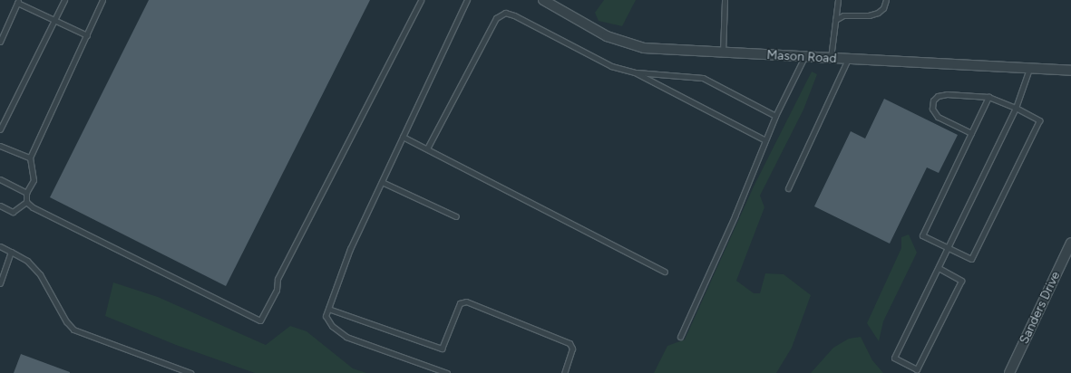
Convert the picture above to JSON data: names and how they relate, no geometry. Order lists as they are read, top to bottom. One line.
{"streets":{"street":["Mason Road","Sanders Drive"]}}
